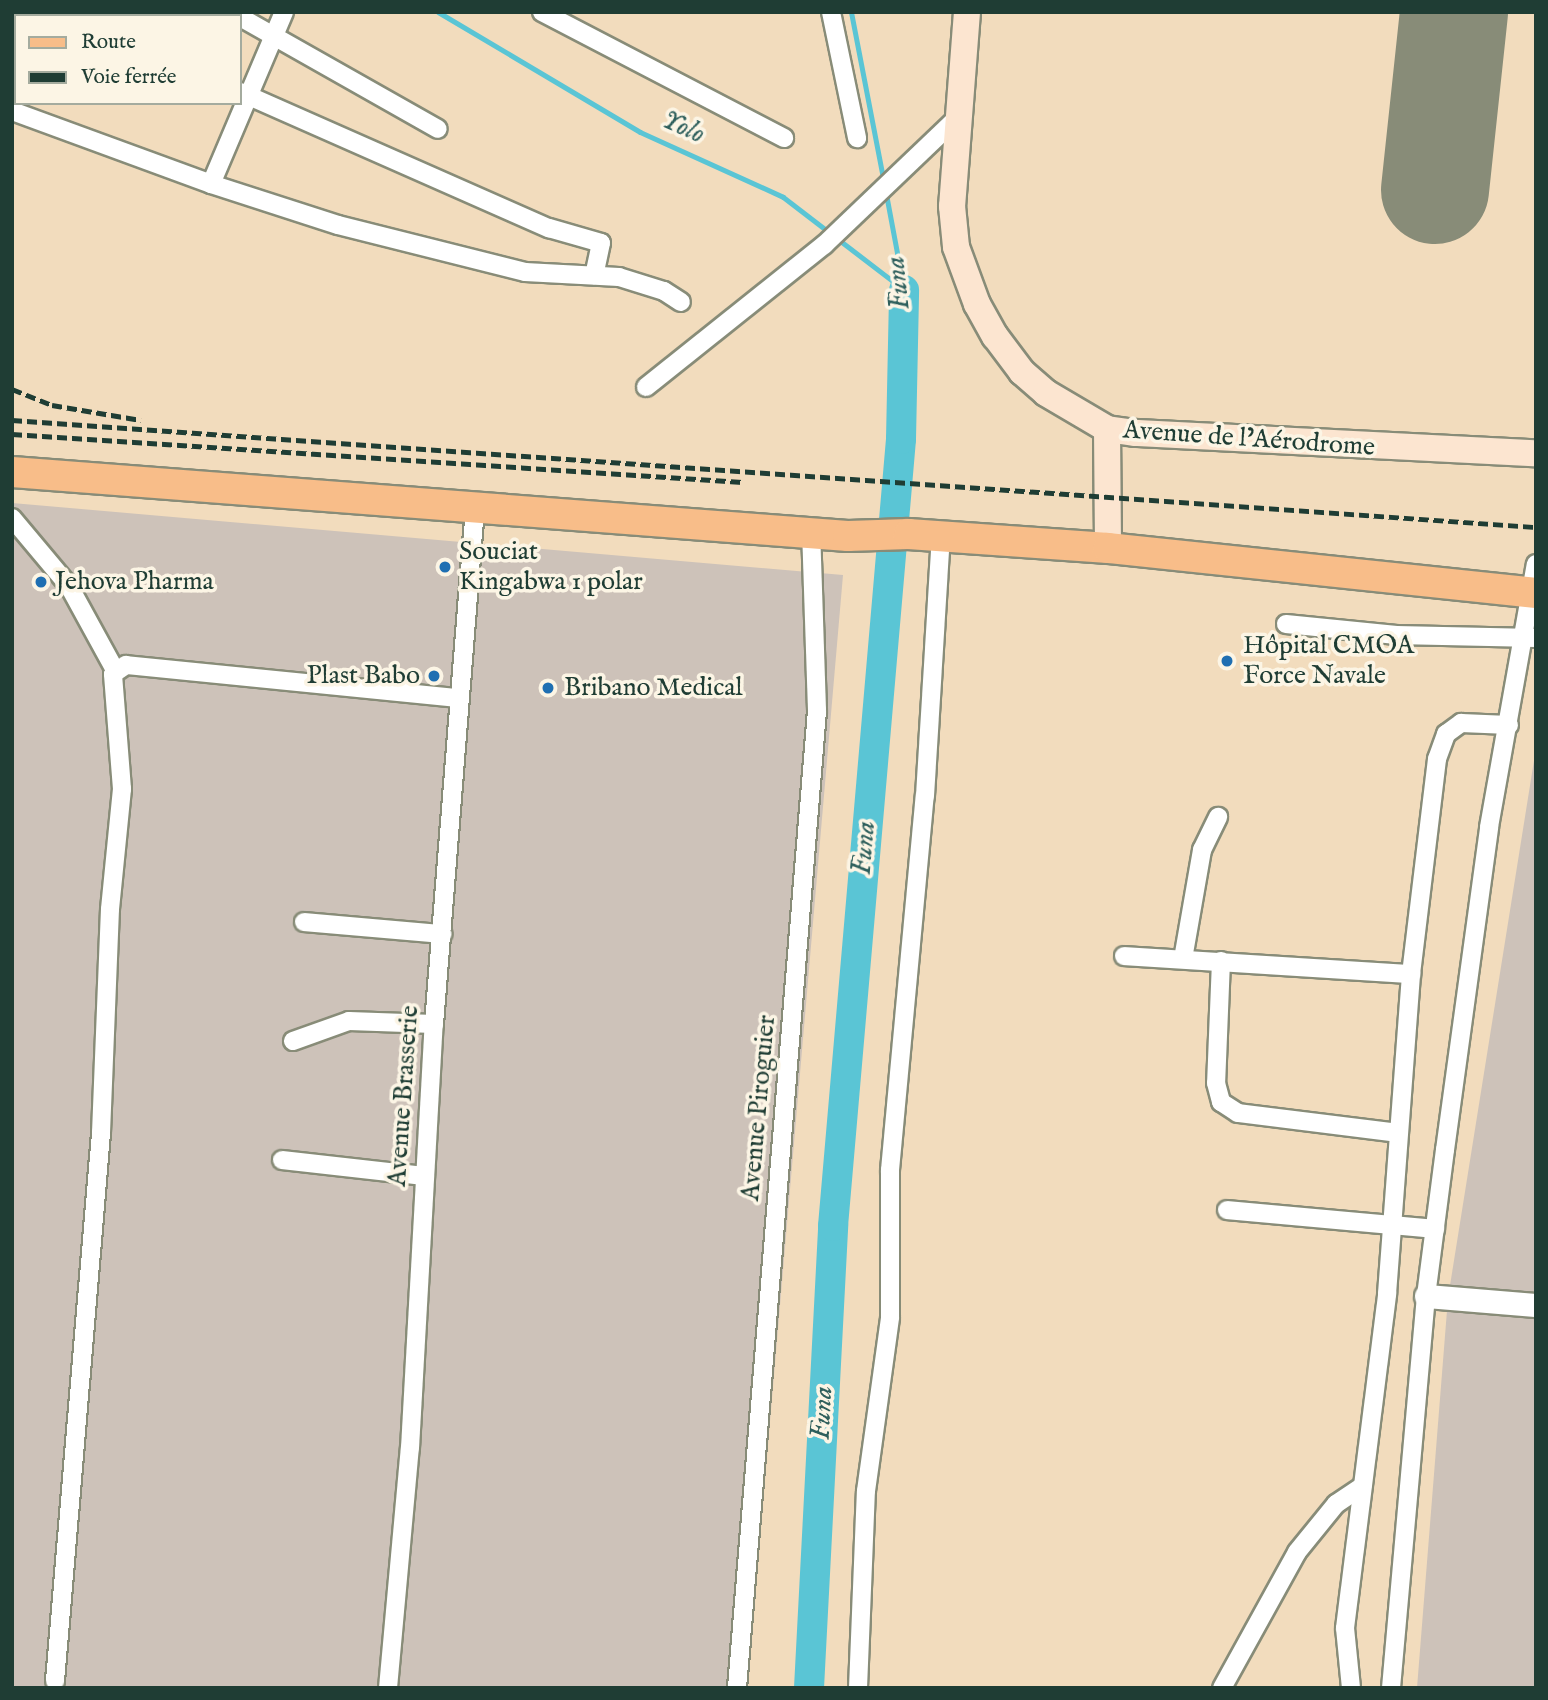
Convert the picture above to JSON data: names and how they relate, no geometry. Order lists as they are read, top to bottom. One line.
{"streets":{"main road":["Avenue de l’Aérodrome"],"street":["Avenue Brasserie","Avenue Piroguier"]},"water":["Yolo","Funa"],"places":["Souciat Kingabwa 1 polar","Jehova Pharma","Hôpital CMOA Force Navale","Plast Babo","Bribano Medical"],"legend":["Route","Voie ferrée"]}
